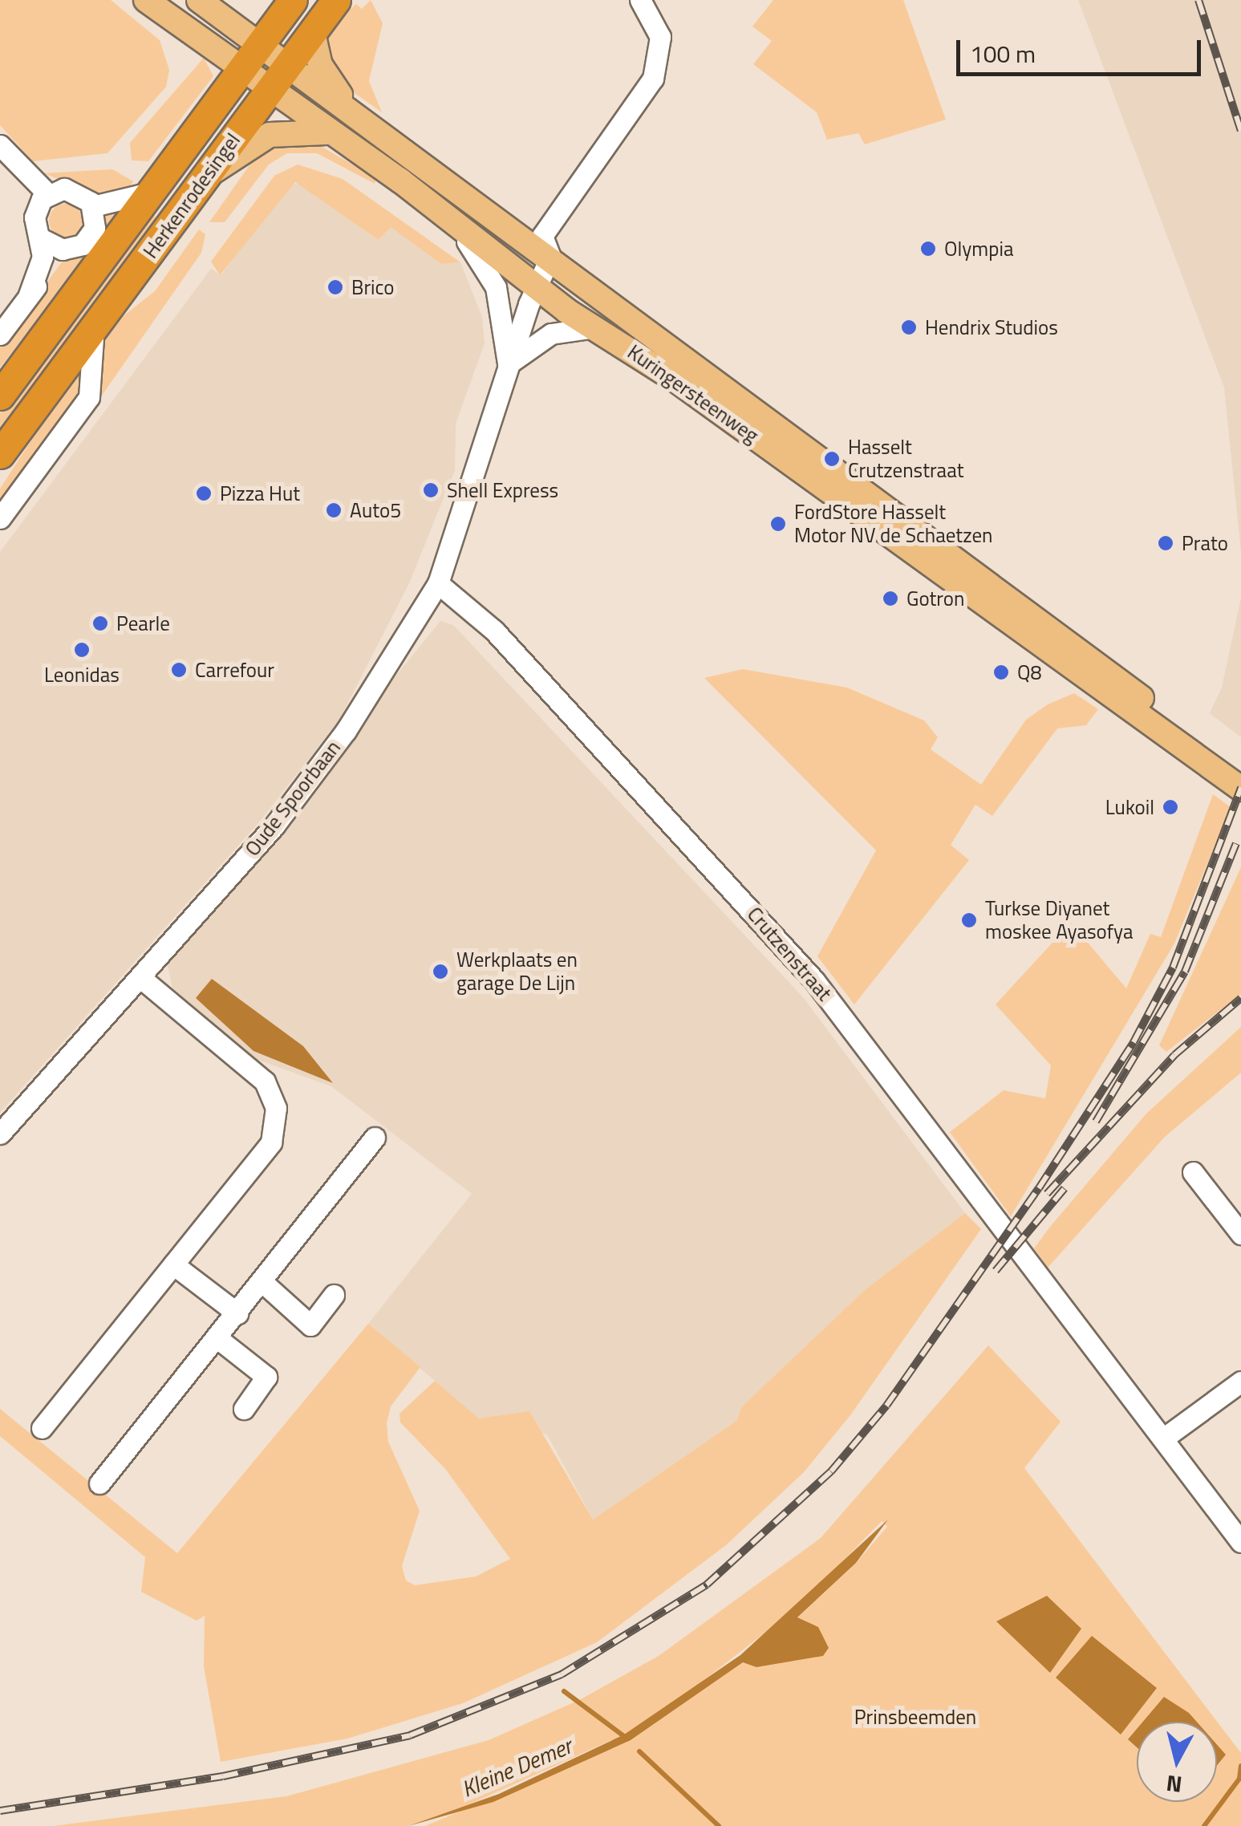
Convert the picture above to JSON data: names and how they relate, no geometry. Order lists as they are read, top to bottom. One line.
{"streets":{"highway":["Herkenrodesingel"],"main road":["Kuringersteenweg"],"street":["Oude Spoorbaan","Crutzenstraat"]},"crossings":[["Herkenrodesingel","Kuringersteenweg"],["Oude Spoorbaan","Crutzenstraat"]],"water":["Kleine Demer"],"parks":["Prinsbeemden"],"places":["Olympia","Brico","Hendrix Studios","Hasselt Crutzenstraat","Shell Express","Pizza Hut","Auto5","FordStore Hasselt Motor NV de Schaetzen","Prato","Gotron","Pearle","Leonidas","Carrefour","Q8","Lukoil","Turkse Diyanet moskee Ayasofya","Werkplaats en garage De Lijn"],"scale_bar":"100 m","north":"bottom"}
